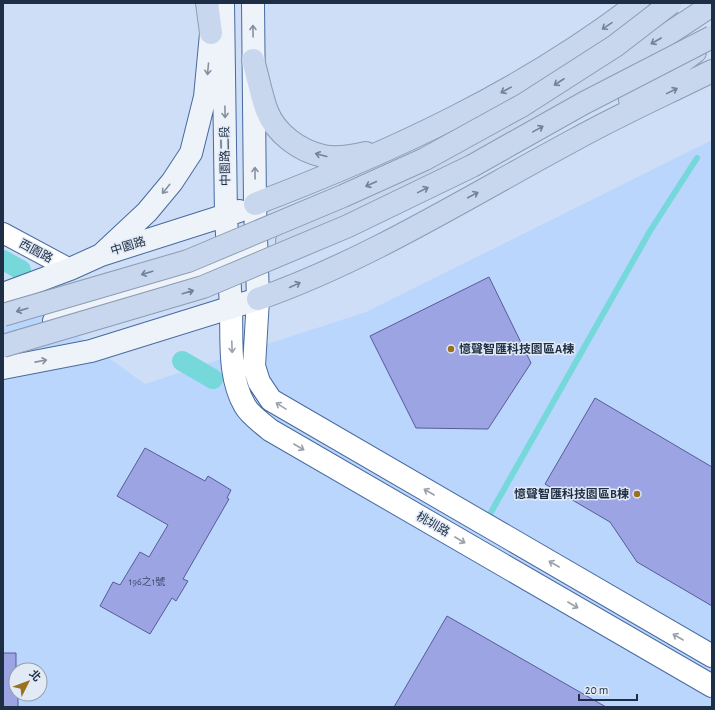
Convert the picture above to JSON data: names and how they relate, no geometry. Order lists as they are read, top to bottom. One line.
{"streets":{"main road":["中園路二段","中園路"],"street":["西園路","桃圳路"]},"crossings":[["中園路二段","中園路"],["中園路二段","桃圳路"],["中園路","西園路"]],"places":["憶聲智匯科技園區A棟","憶聲智匯科技園區B棟"],"house_numbers":["196之1號"],"scale_bar":"20 m","north":"top right"}
